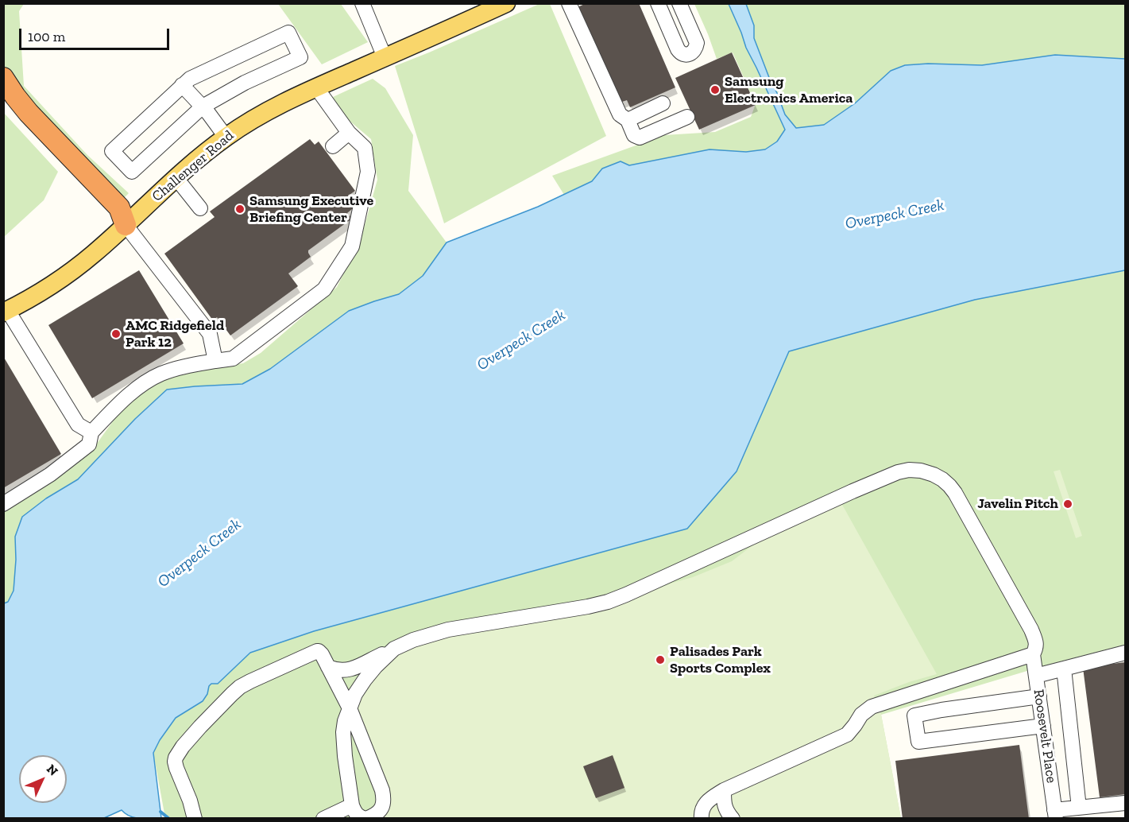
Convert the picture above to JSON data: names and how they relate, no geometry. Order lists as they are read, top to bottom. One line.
{"streets":{"main road":["Challenger Road"],"street":["Roosevelt Place"]},"water":["Overpeck Creek"],"places":["Samsung Electronics America","Samsung Executive Briefing Center","AMC Ridgefield Park 12","Javelin Pitch","Palisades Park Sports Complex"],"scale_bar":"100 m","north":"top right"}
